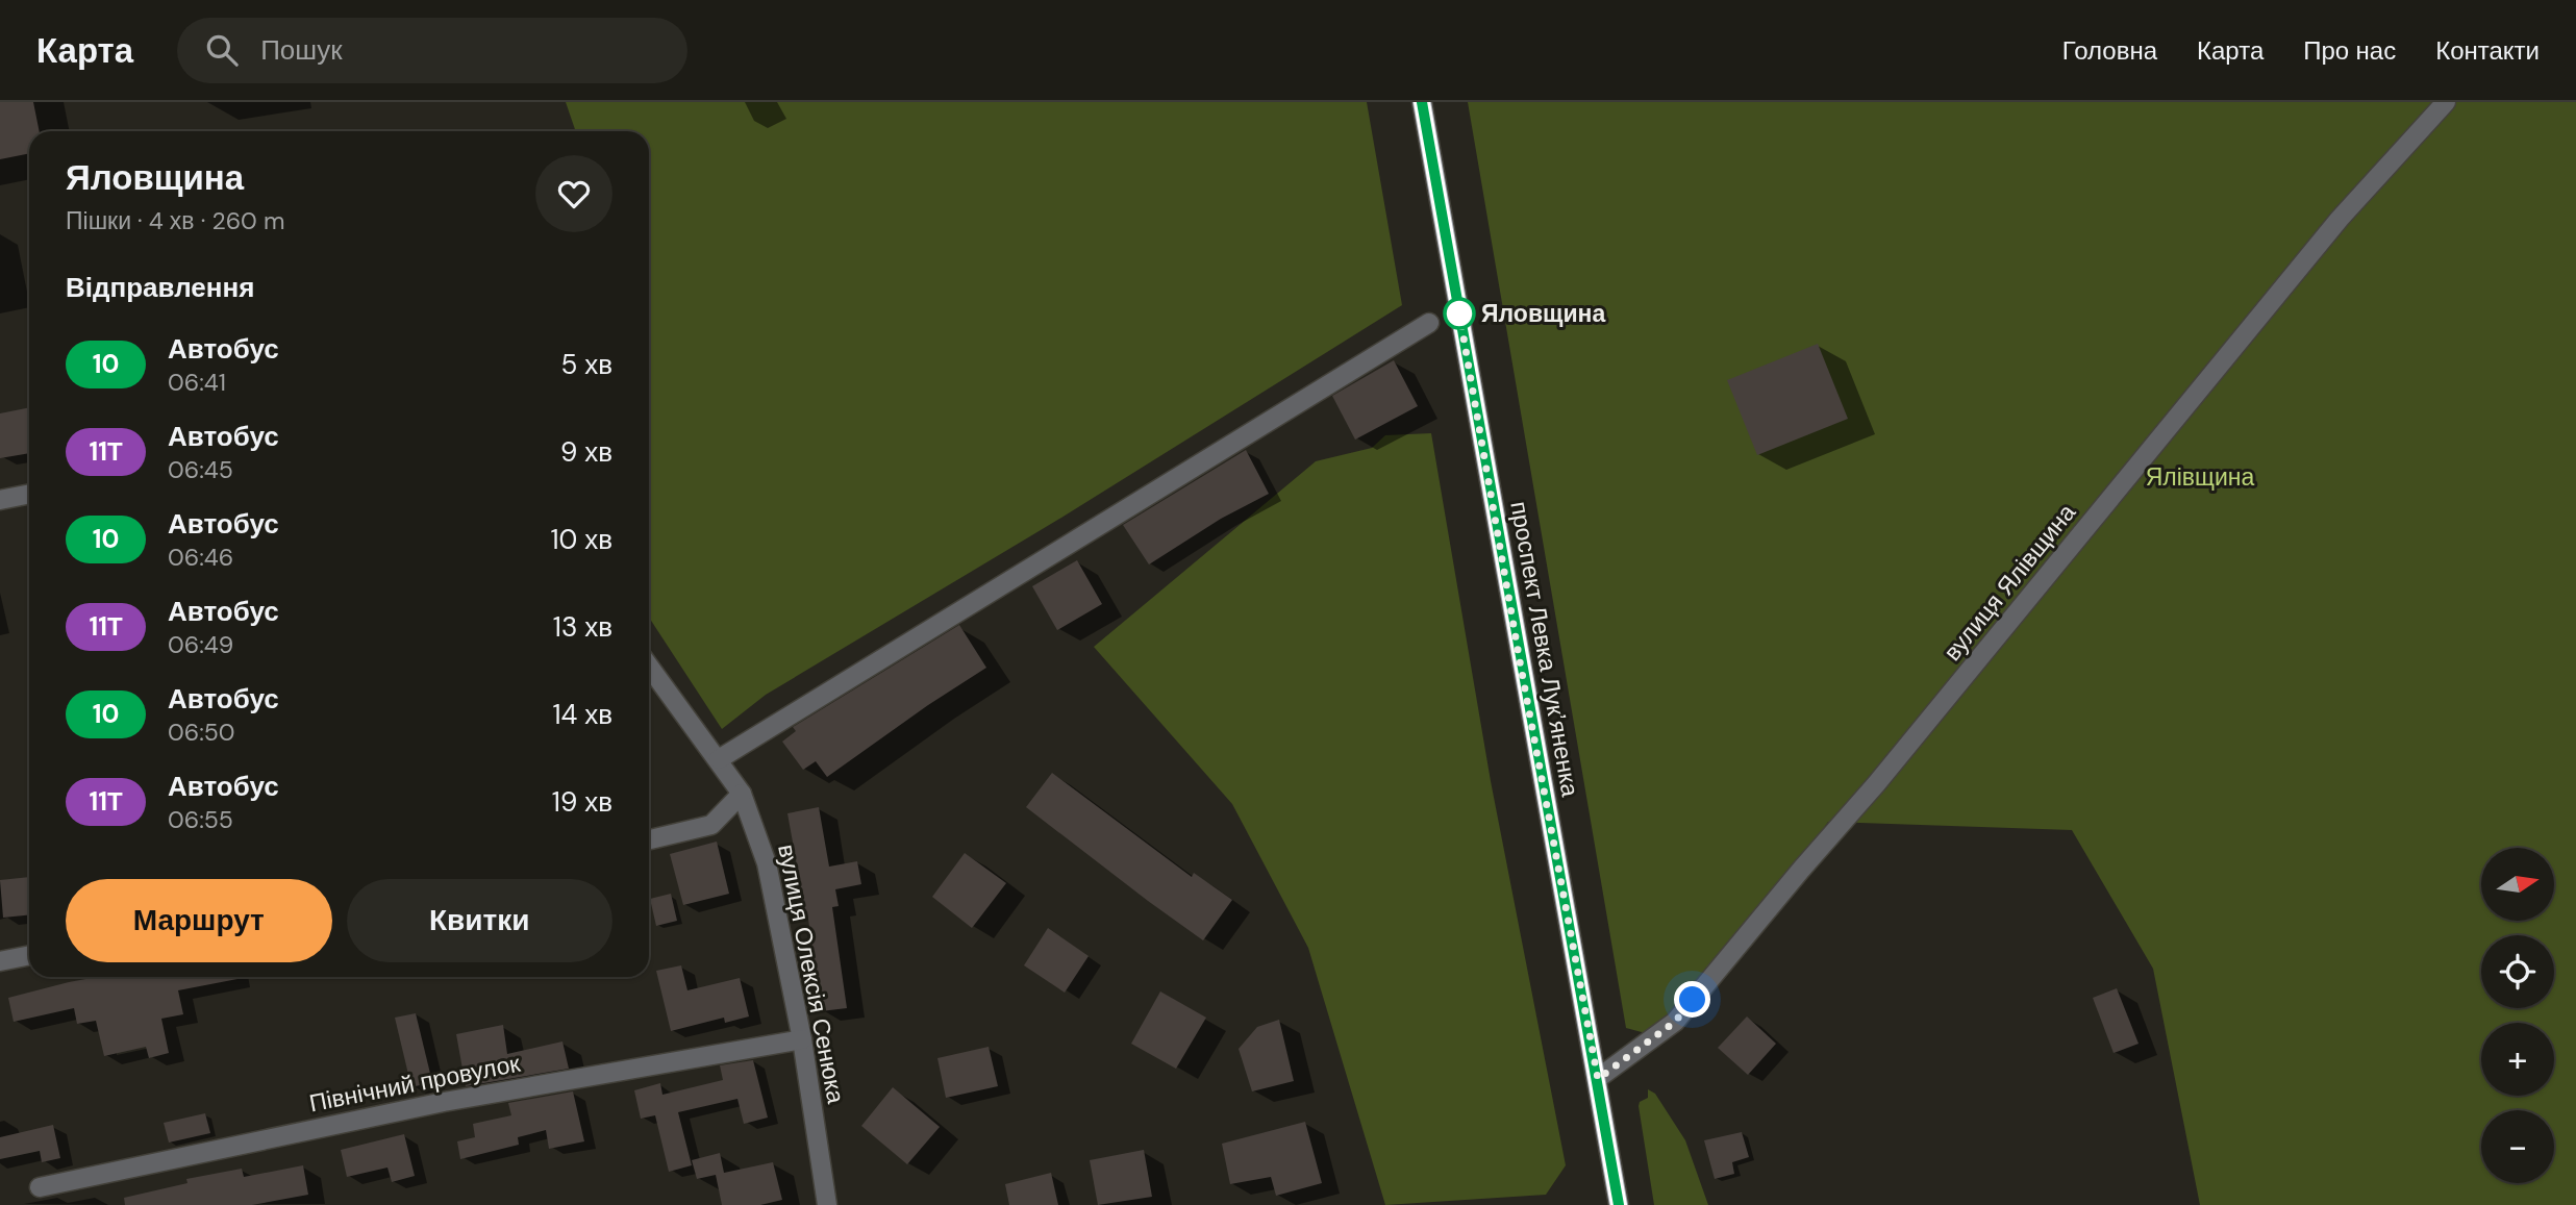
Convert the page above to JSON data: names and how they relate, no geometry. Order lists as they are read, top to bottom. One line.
{"streets":{"main road":["проспект Левка Лукʼяненка"],"street":["вулиця Ялівщина","вулиця Олексія Сенюка","Північний провулок"]},"crossings":[["вулиця Ялівщина","проспект Левка Лукʼяненка"],["вулиця Олексія Сенюка","Північний провулок"]],"parks":["Ялівщина"],"places":["Яловщина"],"lines":["bus line 10"],"north":"right","page":{"header":"Карта","search":"Пошук","nav":["Головна","Карта","Про нас","Контакти"],"heading":[["Яловщина","Пішки · 4 хв · 260 m"],"Відправлення"],"list":[{"mark":"10","name":"Автобус","note":"06:41","value":"5 хв"},{"mark":"11Т","name":"Автобус","note":"06:45","value":"9 хв"},{"mark":"10","name":"Автобус","note":"06:46","value":"10 хв"},{"mark":"11Т","name":"Автобус","note":"06:49","value":"13 хв"},{"mark":"10","name":"Автобус","note":"06:50","value":"14 хв"},{"mark":"11Т","name":"Автобус","note":"06:55","value":"19 хв"}],"map_buttons":["+","−"],"buttons":["Маршрут","Квитки"]}}
